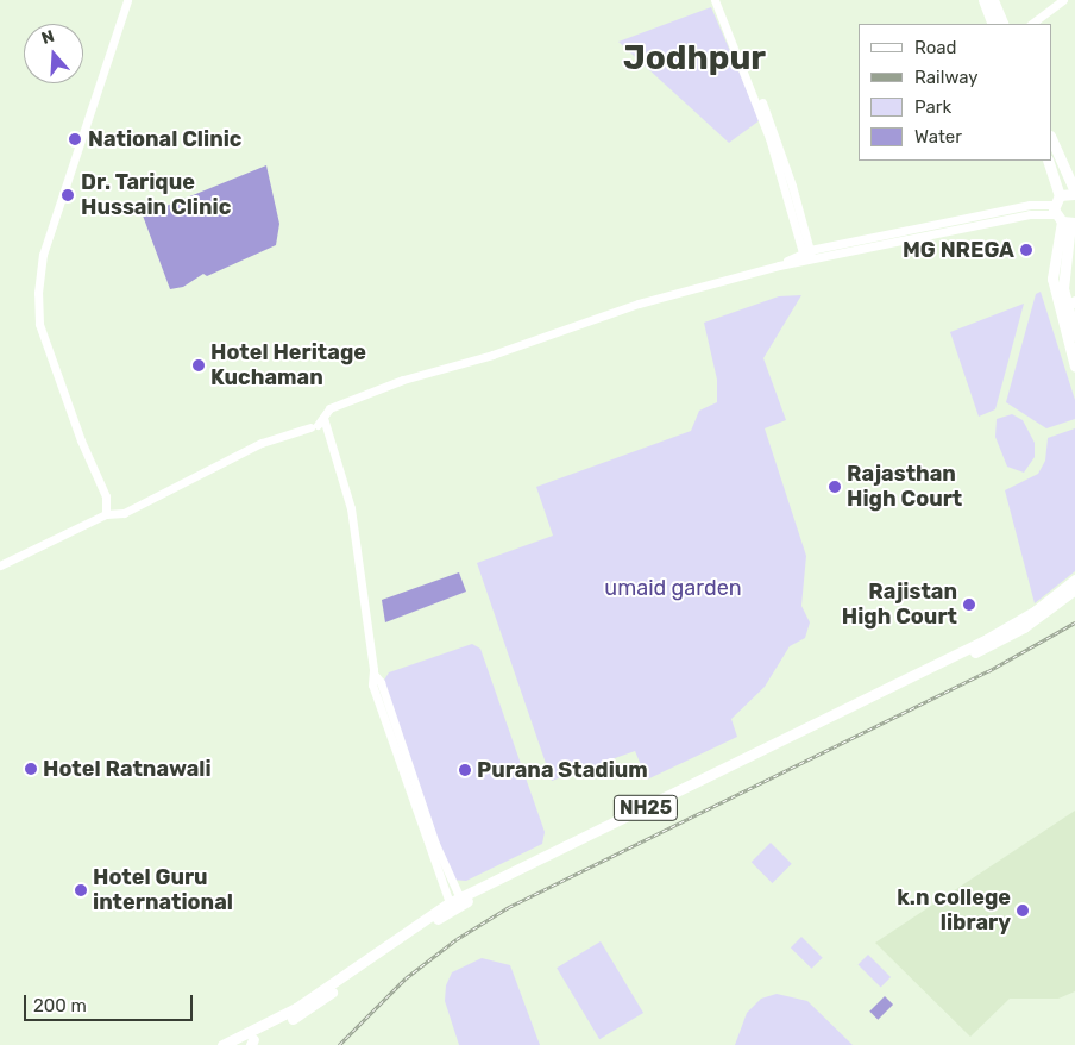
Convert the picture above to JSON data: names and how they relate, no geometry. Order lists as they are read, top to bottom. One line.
{"streets":{"main road":["NH25"]},"districts":["Jodhpur"],"parks":["umaid garden"],"places":["National Clinic","Dr. Tarique Hussain Clinic","MG NREGA","Hotel Heritage Kuchaman","Rajasthan High Court","Rajistan High Court","Hotel Ratnawali","Purana Stadium","Hotel Guru international","k.n college library"],"legend":["Road","Railway","Park","Water"],"scale_bar":"200 m","north":"top"}
